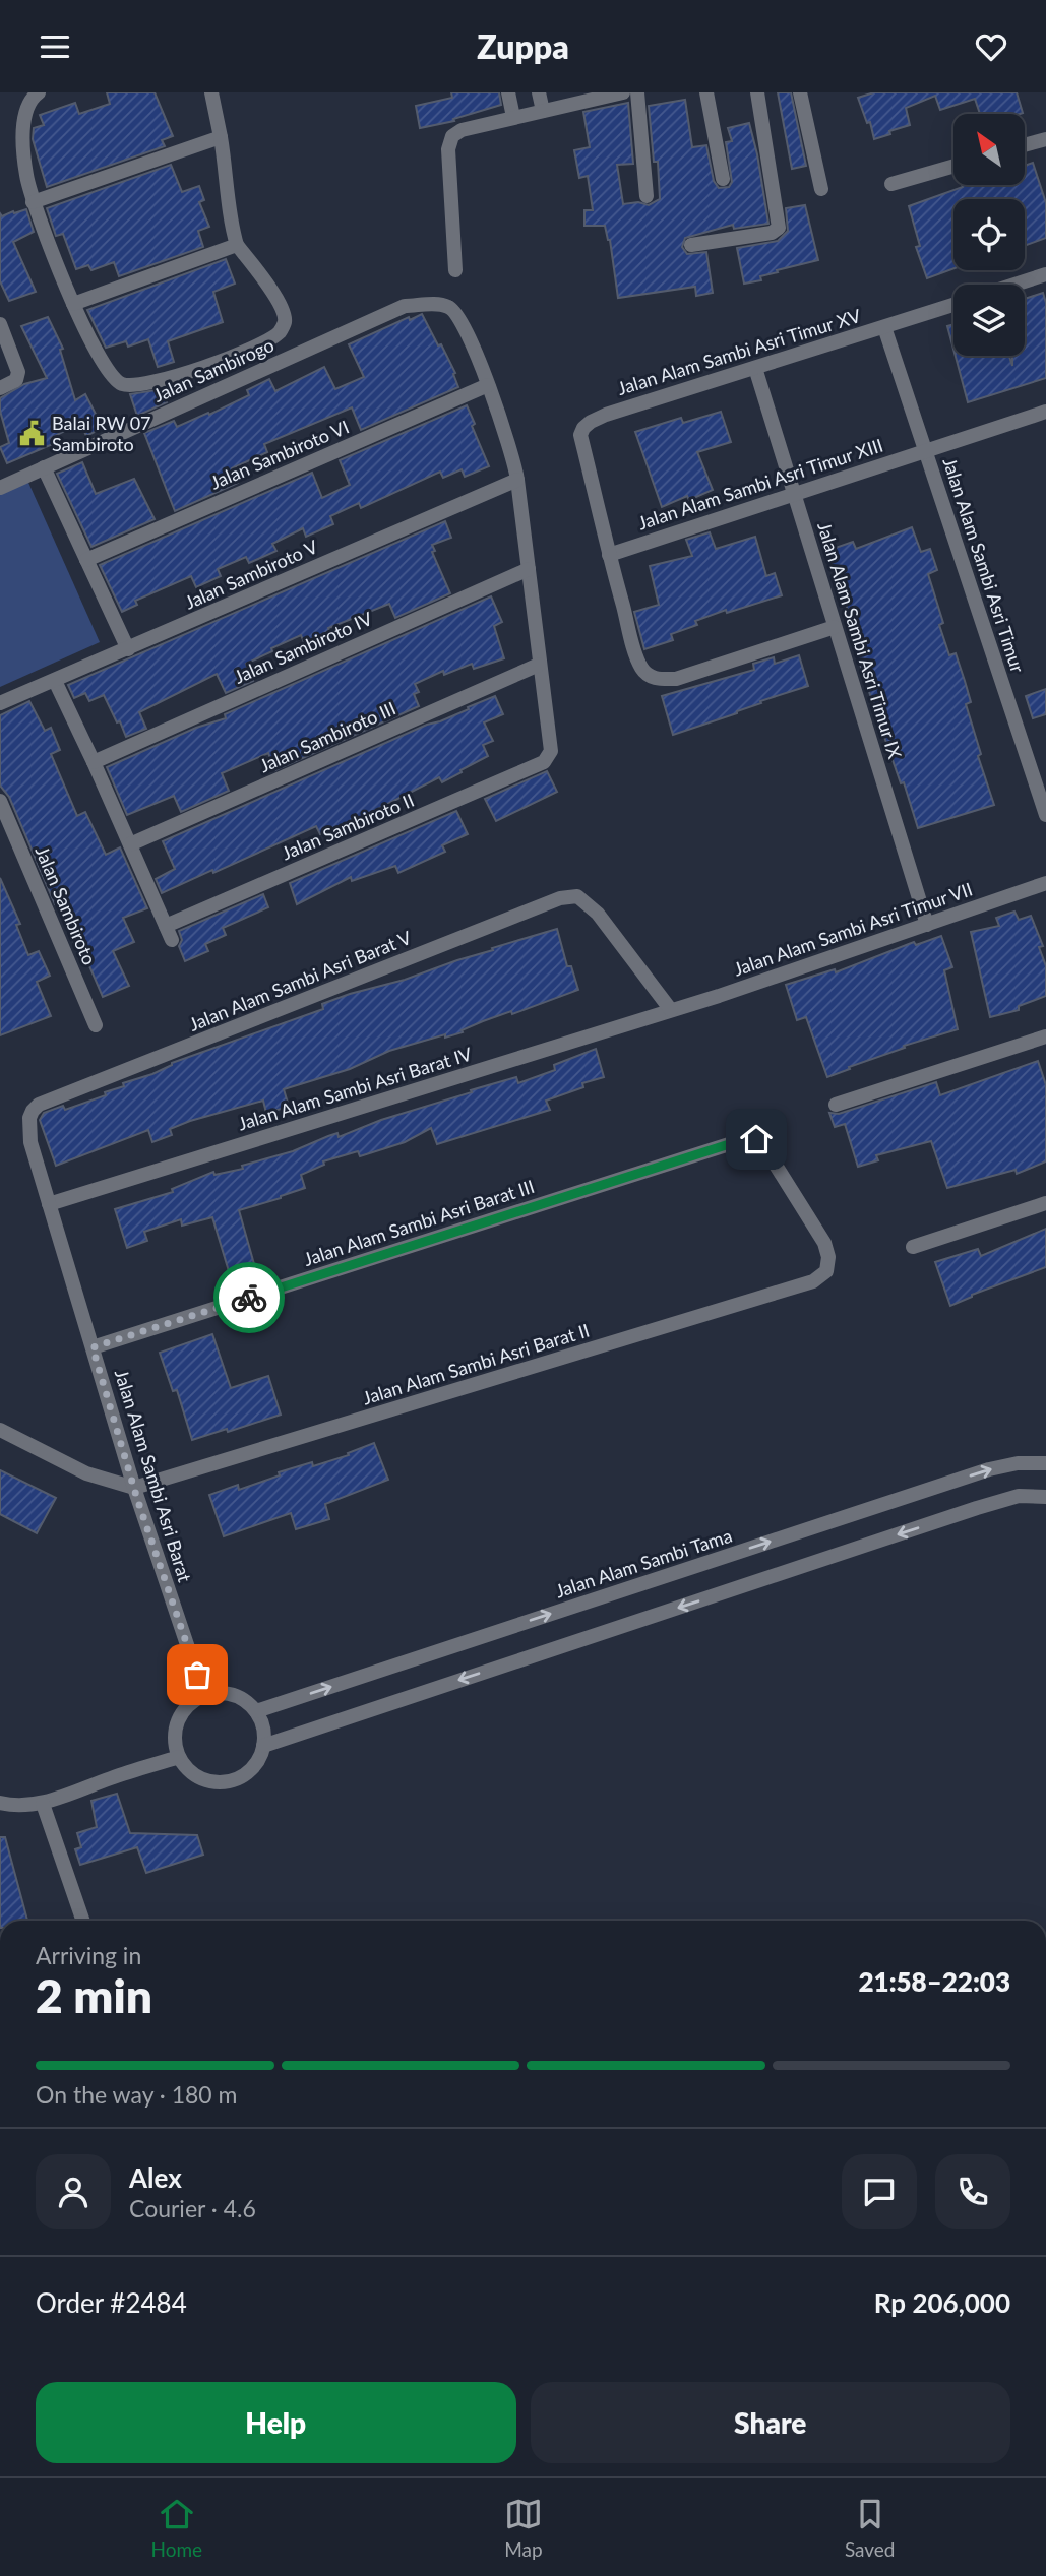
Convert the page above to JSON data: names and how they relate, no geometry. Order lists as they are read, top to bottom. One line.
{"streets":{"street":["Jalan Alam Sambi Asri Timur XV","Jalan Sambirogo","Jalan Sambiroto VI","Jalan Alam Sambi Asri Timur XIII","Jalan Alam Sambi Asri Timur","Jalan Sambiroto V","Jalan Alam Sambi Asri Timur IX","Jalan Sambiroto IV","Jalan Sambiroto III","Jalan Sambiroto II","Jalan Sambiroto","Jalan Alam Sambi Asri Timur VII","Jalan Alam Sambi Asri Barat V","Jalan Alam Sambi Asri Barat IV","Jalan Alam Sambi Asri Barat III","Jalan Alam Sambi Asri Barat II","Jalan Alam Sambi Asri Barat","Jalan Alam Sambi Tama"]},"crossings":[["Jalan Alam Sambi Asri Timur XV","Jalan Alam Sambi Asri Timur XIII"],["Jalan Alam Sambi Asri Timur XV","Jalan Alam Sambi Asri Timur"],["Jalan Alam Sambi Asri Timur XV","Jalan Alam Sambi Asri Timur IX"],["Jalan Sambirogo","Jalan Sambiroto VI"],["Jalan Alam Sambi Asri Timur XIII","Jalan Alam Sambi Asri Timur"],["Jalan Alam Sambi Asri Timur XIII","Jalan Alam Sambi Asri Timur IX"],["Jalan Alam Sambi Asri Timur IX","Jalan Alam Sambi Asri Timur VII"],["Jalan Sambiroto III","Jalan Sambiroto II"],["Jalan Alam Sambi Asri Timur VII","Jalan Alam Sambi Asri Barat V"],["Jalan Alam Sambi Asri Timur VII","Jalan Alam Sambi Asri Barat IV"],["Jalan Alam Sambi Asri Barat V","Jalan Alam Sambi Asri Barat IV"],["Jalan Alam Sambi Asri Barat V","Jalan Alam Sambi Asri Barat"],["Jalan Alam Sambi Asri Barat IV","Jalan Alam Sambi Asri Barat"],["Jalan Alam Sambi Asri Barat III","Jalan Alam Sambi Asri Barat II"],["Jalan Alam Sambi Asri Barat III","Jalan Alam Sambi Asri Barat"],["Jalan Alam Sambi Asri Barat II","Jalan Alam Sambi Asri Barat"],["Jalan Alam Sambi Asri Barat","Jalan Alam Sambi Tama"]],"places":{"public building":["Balai RW 07 Sambiroto"]},"north":"top left","page":{"header":"Zuppa","heading":["2 min","Arriving in","21:58–22:03"],"panel":["Alex","Courier · 4.6","Order #2484","Rp 206,000"],"bar":"On the way · 180 m","buttons":["Help","Share"],"tabs":["Home","Map","Saved"]}}
